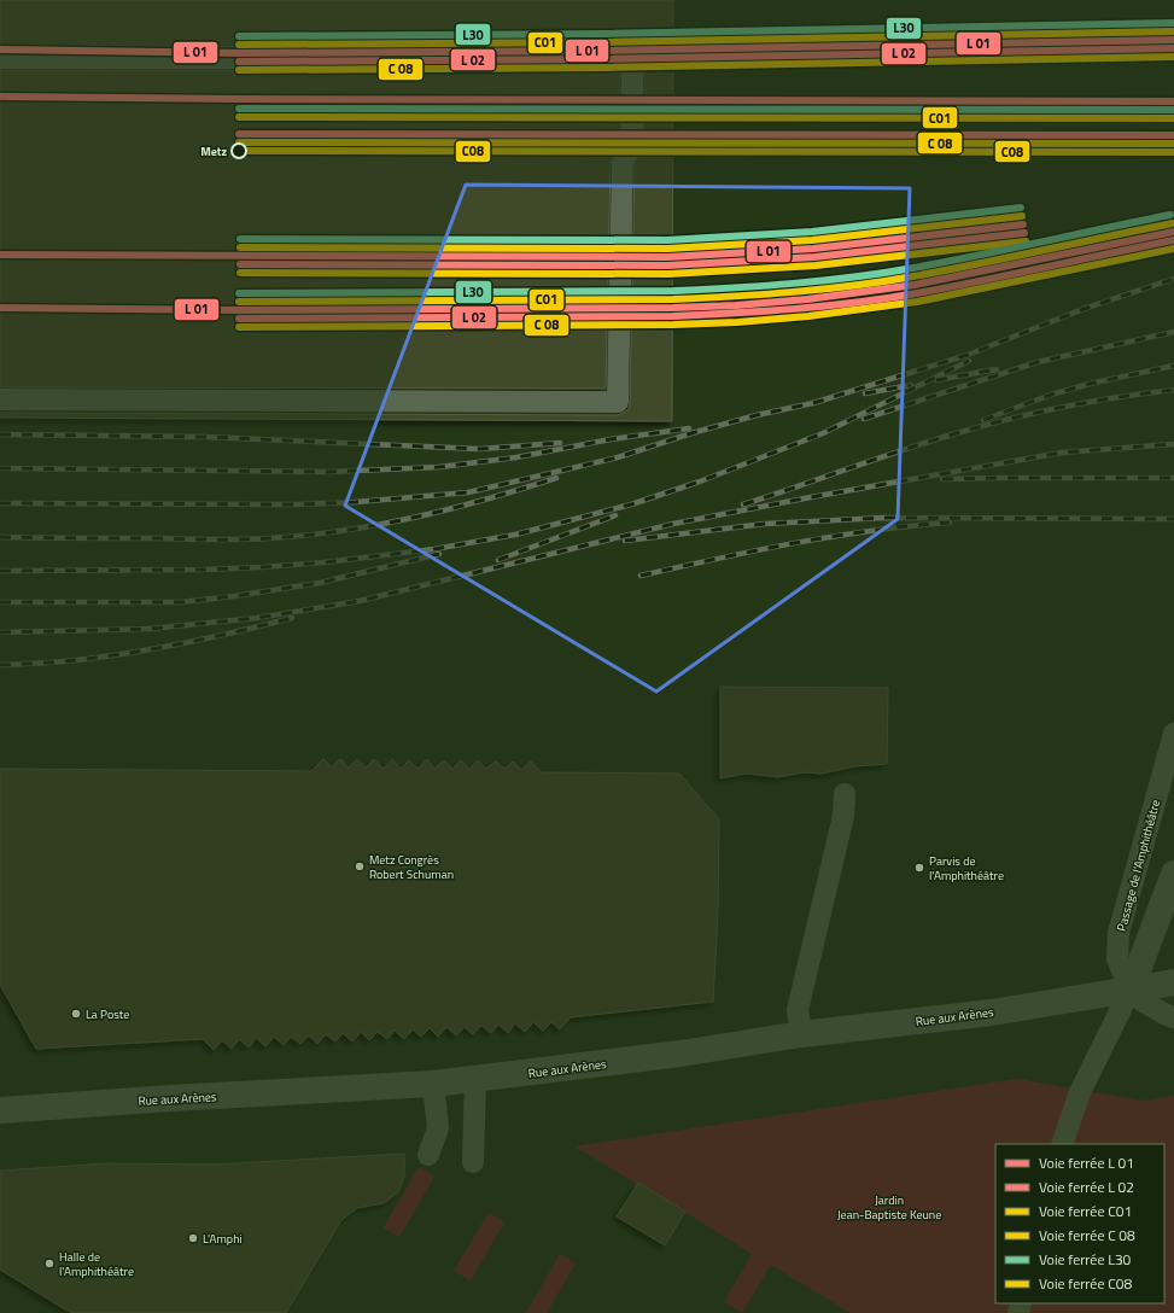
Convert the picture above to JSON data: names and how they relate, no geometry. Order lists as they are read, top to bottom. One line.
{"streets":{"main road":["Rue aux Arènes"],"lane":["Passage de l'Amphithéâtre"]},"crossings":[["Passage de l'Amphithéâtre","Rue aux Arènes"]],"parks":["Jardin Jean-Baptiste Keune"],"places":["Metz","Metz Congrès Robert Schuman","Parvis de l'Amphithéâtre","La Poste","L'Amphi","Halle de l'Amphithéâtre"],"lines":["rail line L30","rail line C01","rail line C08"],"legend":["Voie ferrée L 01","Voie ferrée L 02","Voie ferrée C01","Voie ferrée C 08","Voie ferrée L30","Voie ferrée C08"]}
